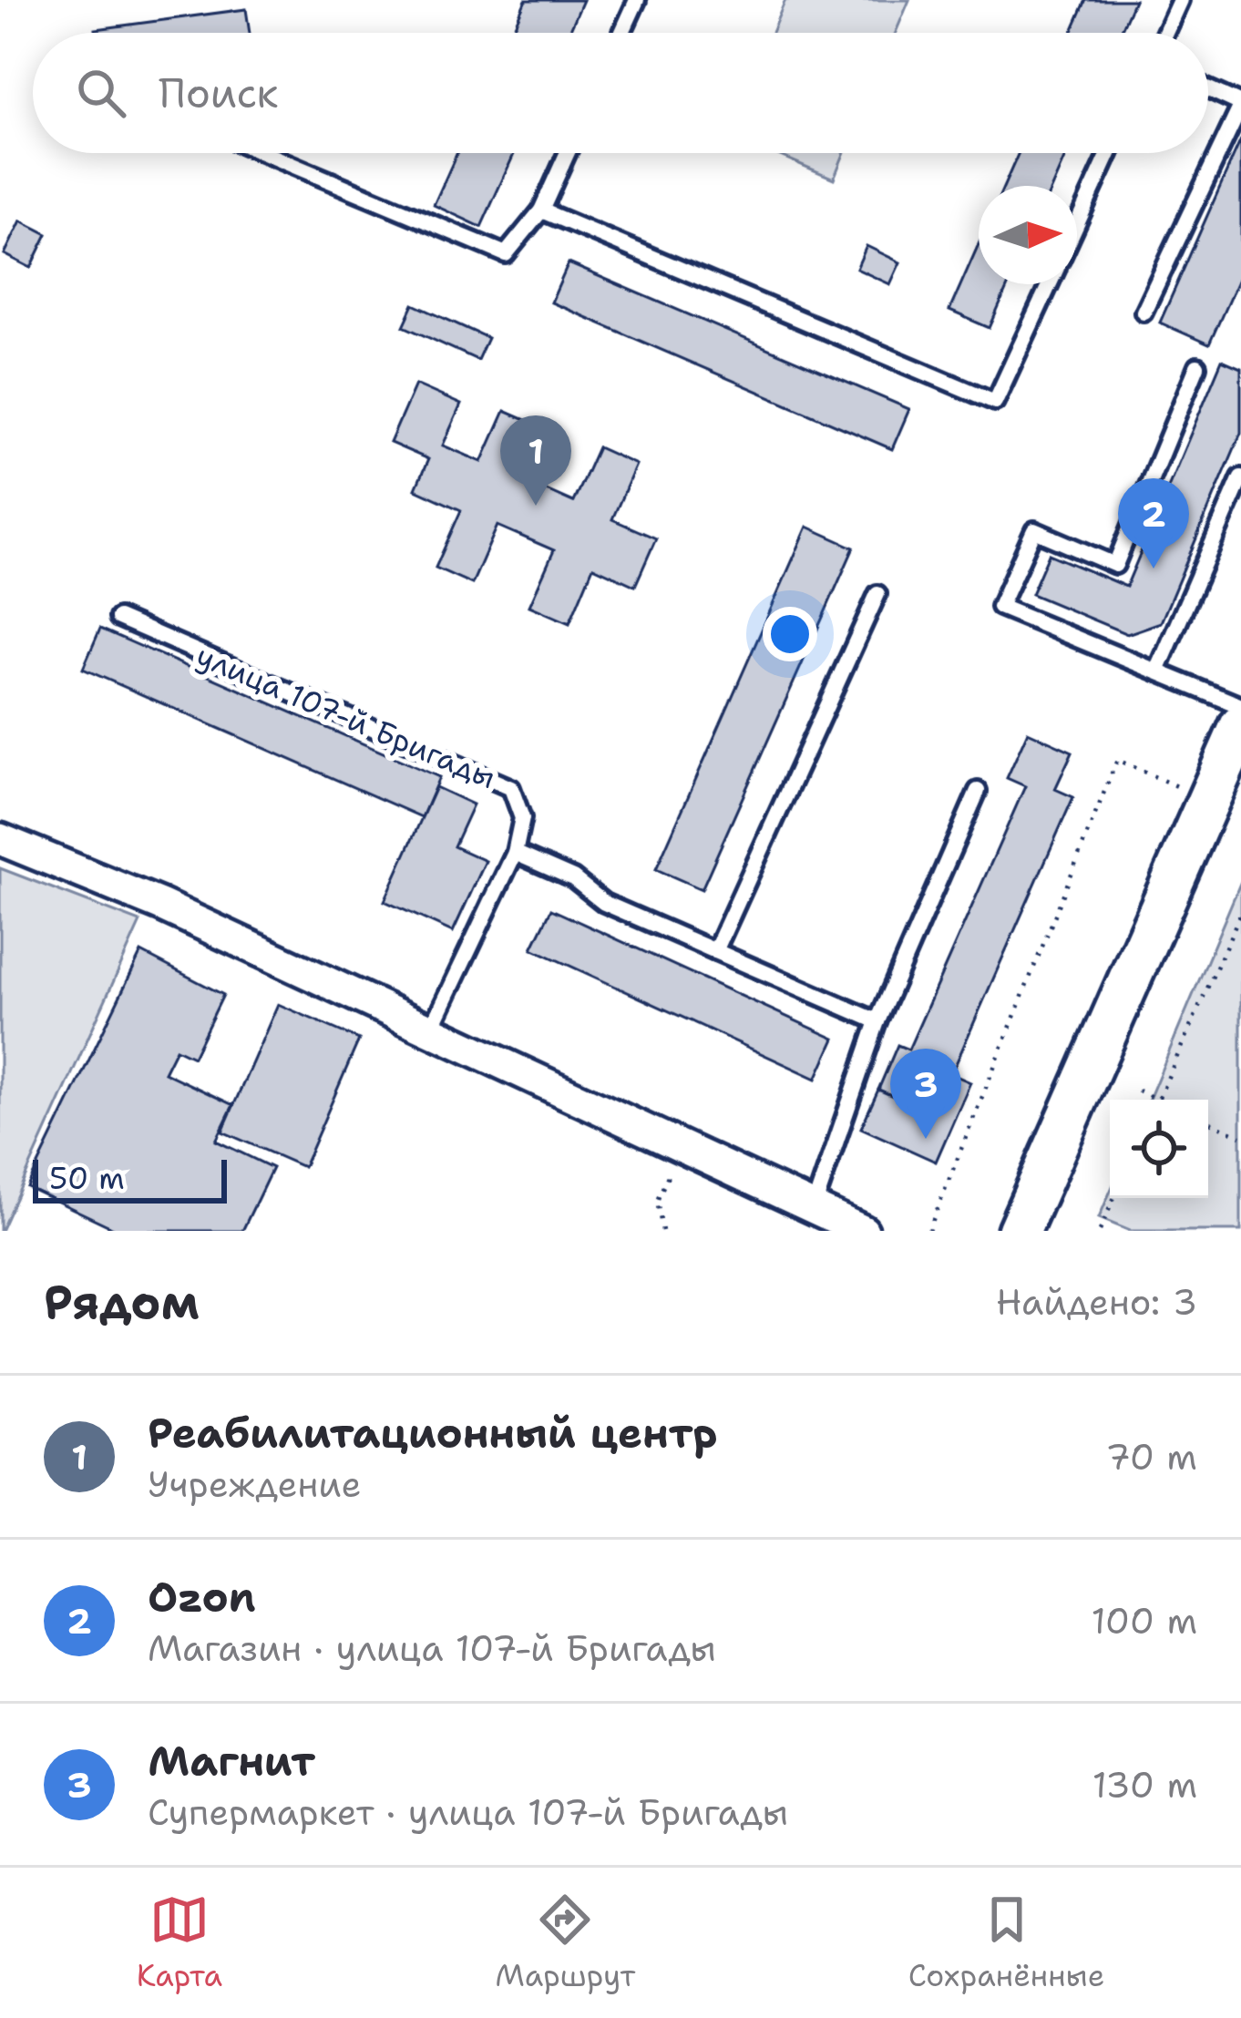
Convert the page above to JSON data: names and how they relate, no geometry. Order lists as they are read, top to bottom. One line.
{"streets":{"lane":["улица 107-й Бригады"]},"scale_bar":"50 m","north":"right","page":{"search":"Поиск","pins":["1","2","3"],"scale":"50 m","heading":["Рядом","Найдено: 3"],"list":[{"mark":"1","name":"Реабилитационный центр","note":"Учреждение","value":"70 m"},{"mark":"2","name":"Ozon","note":"Магазин · улица 107-й Бригады","value":"100 m"},{"mark":"3","name":"Магнит","note":"Супермаркет · улица 107-й Бригады","value":"130 m"}],"nav":["Карта","Маршрут","Сохранённые"]}}
